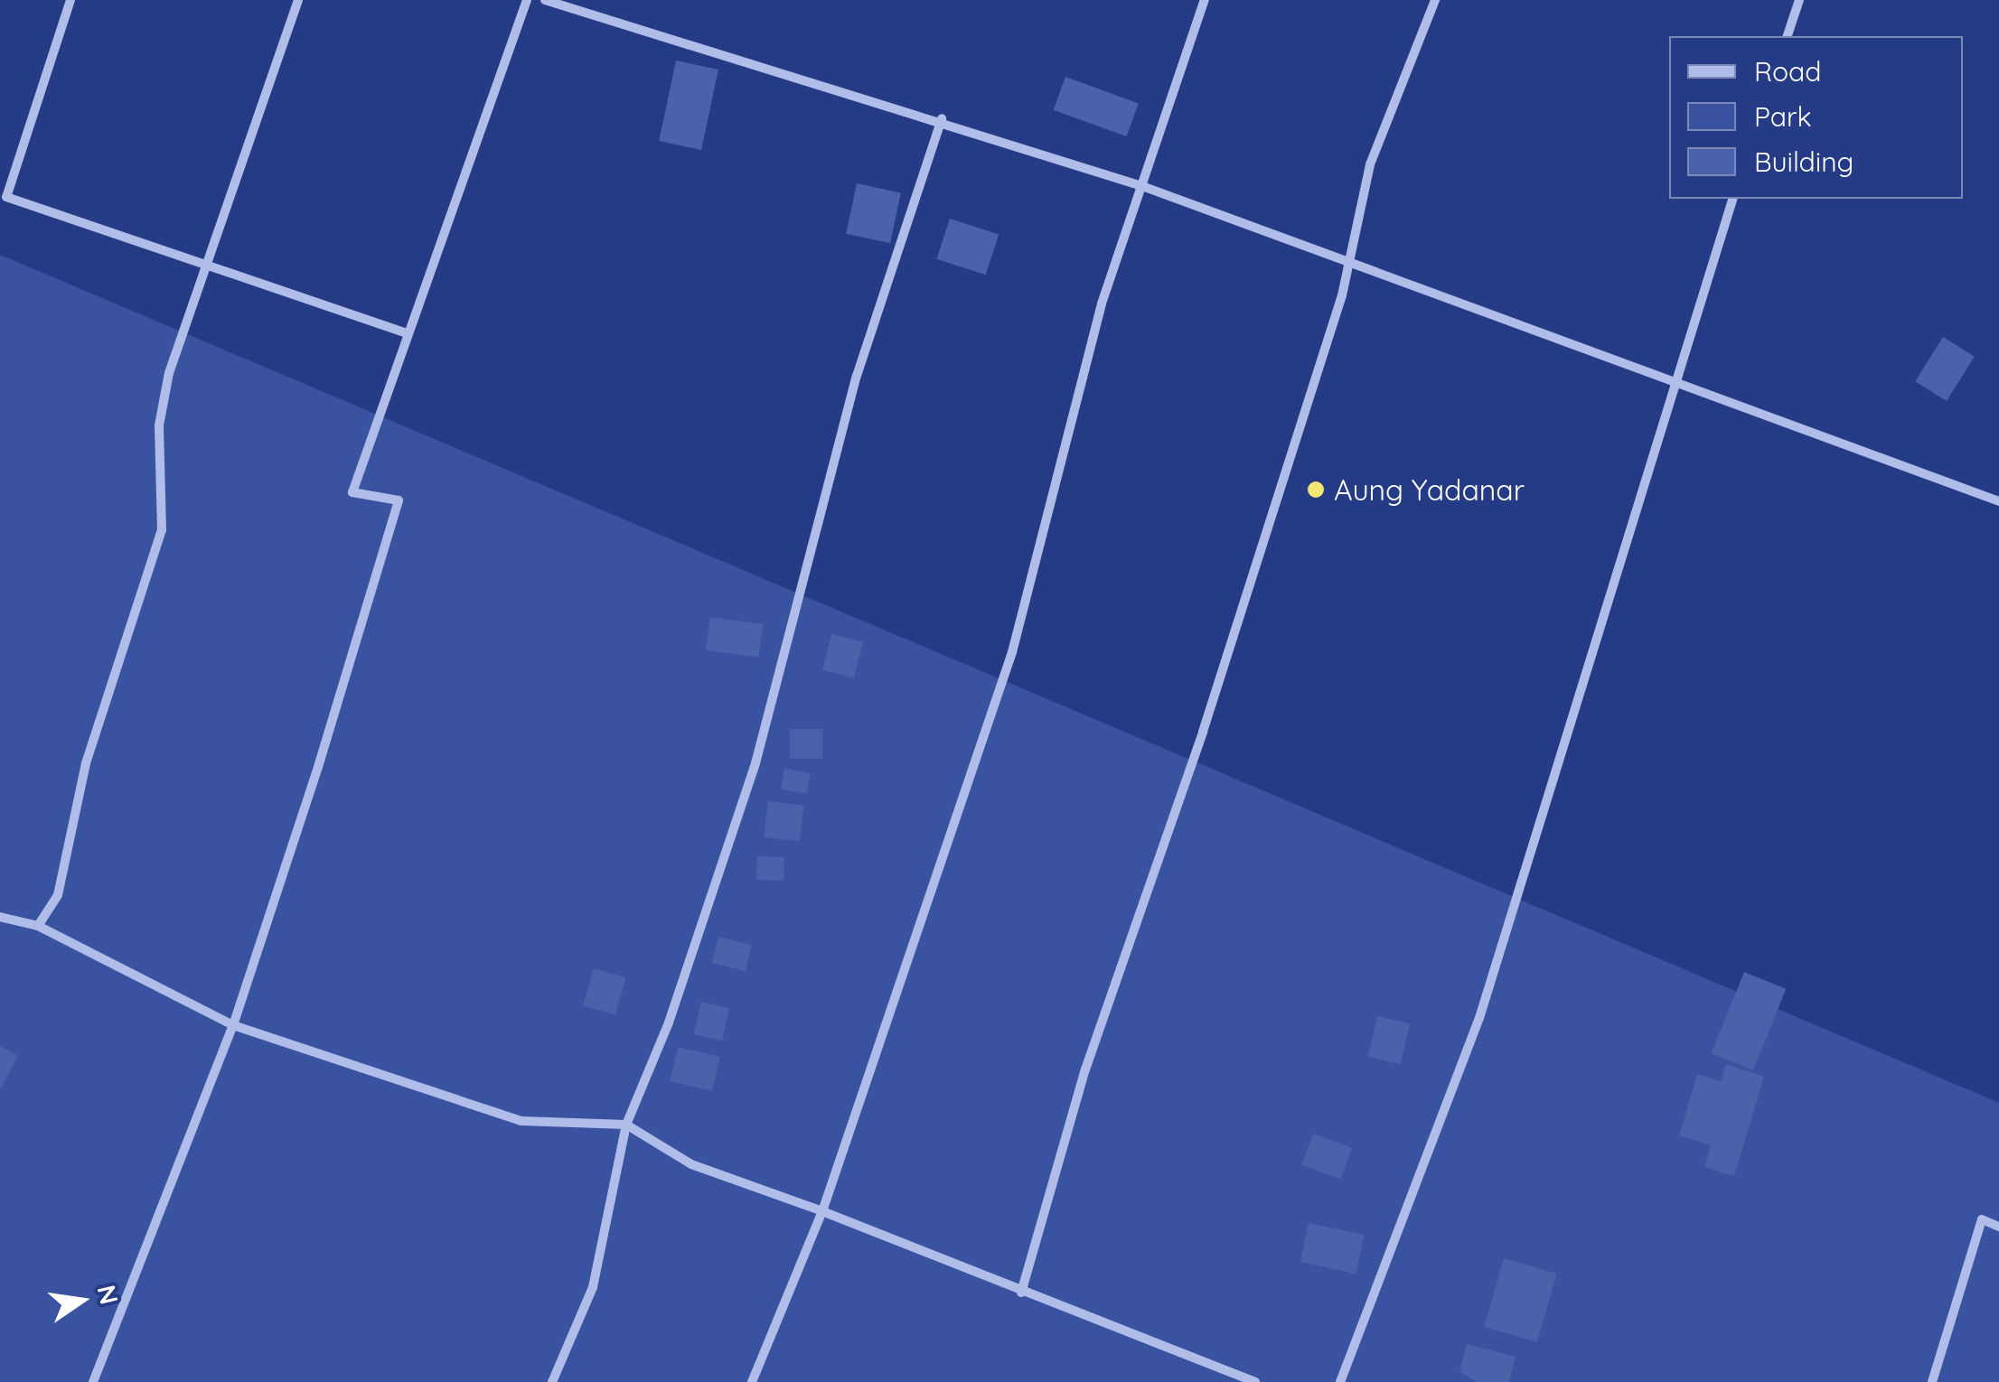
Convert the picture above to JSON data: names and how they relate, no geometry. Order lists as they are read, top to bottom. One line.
{"places":["Aung Yadanar"],"legend":["Road","Park","Building"],"north":"right"}
